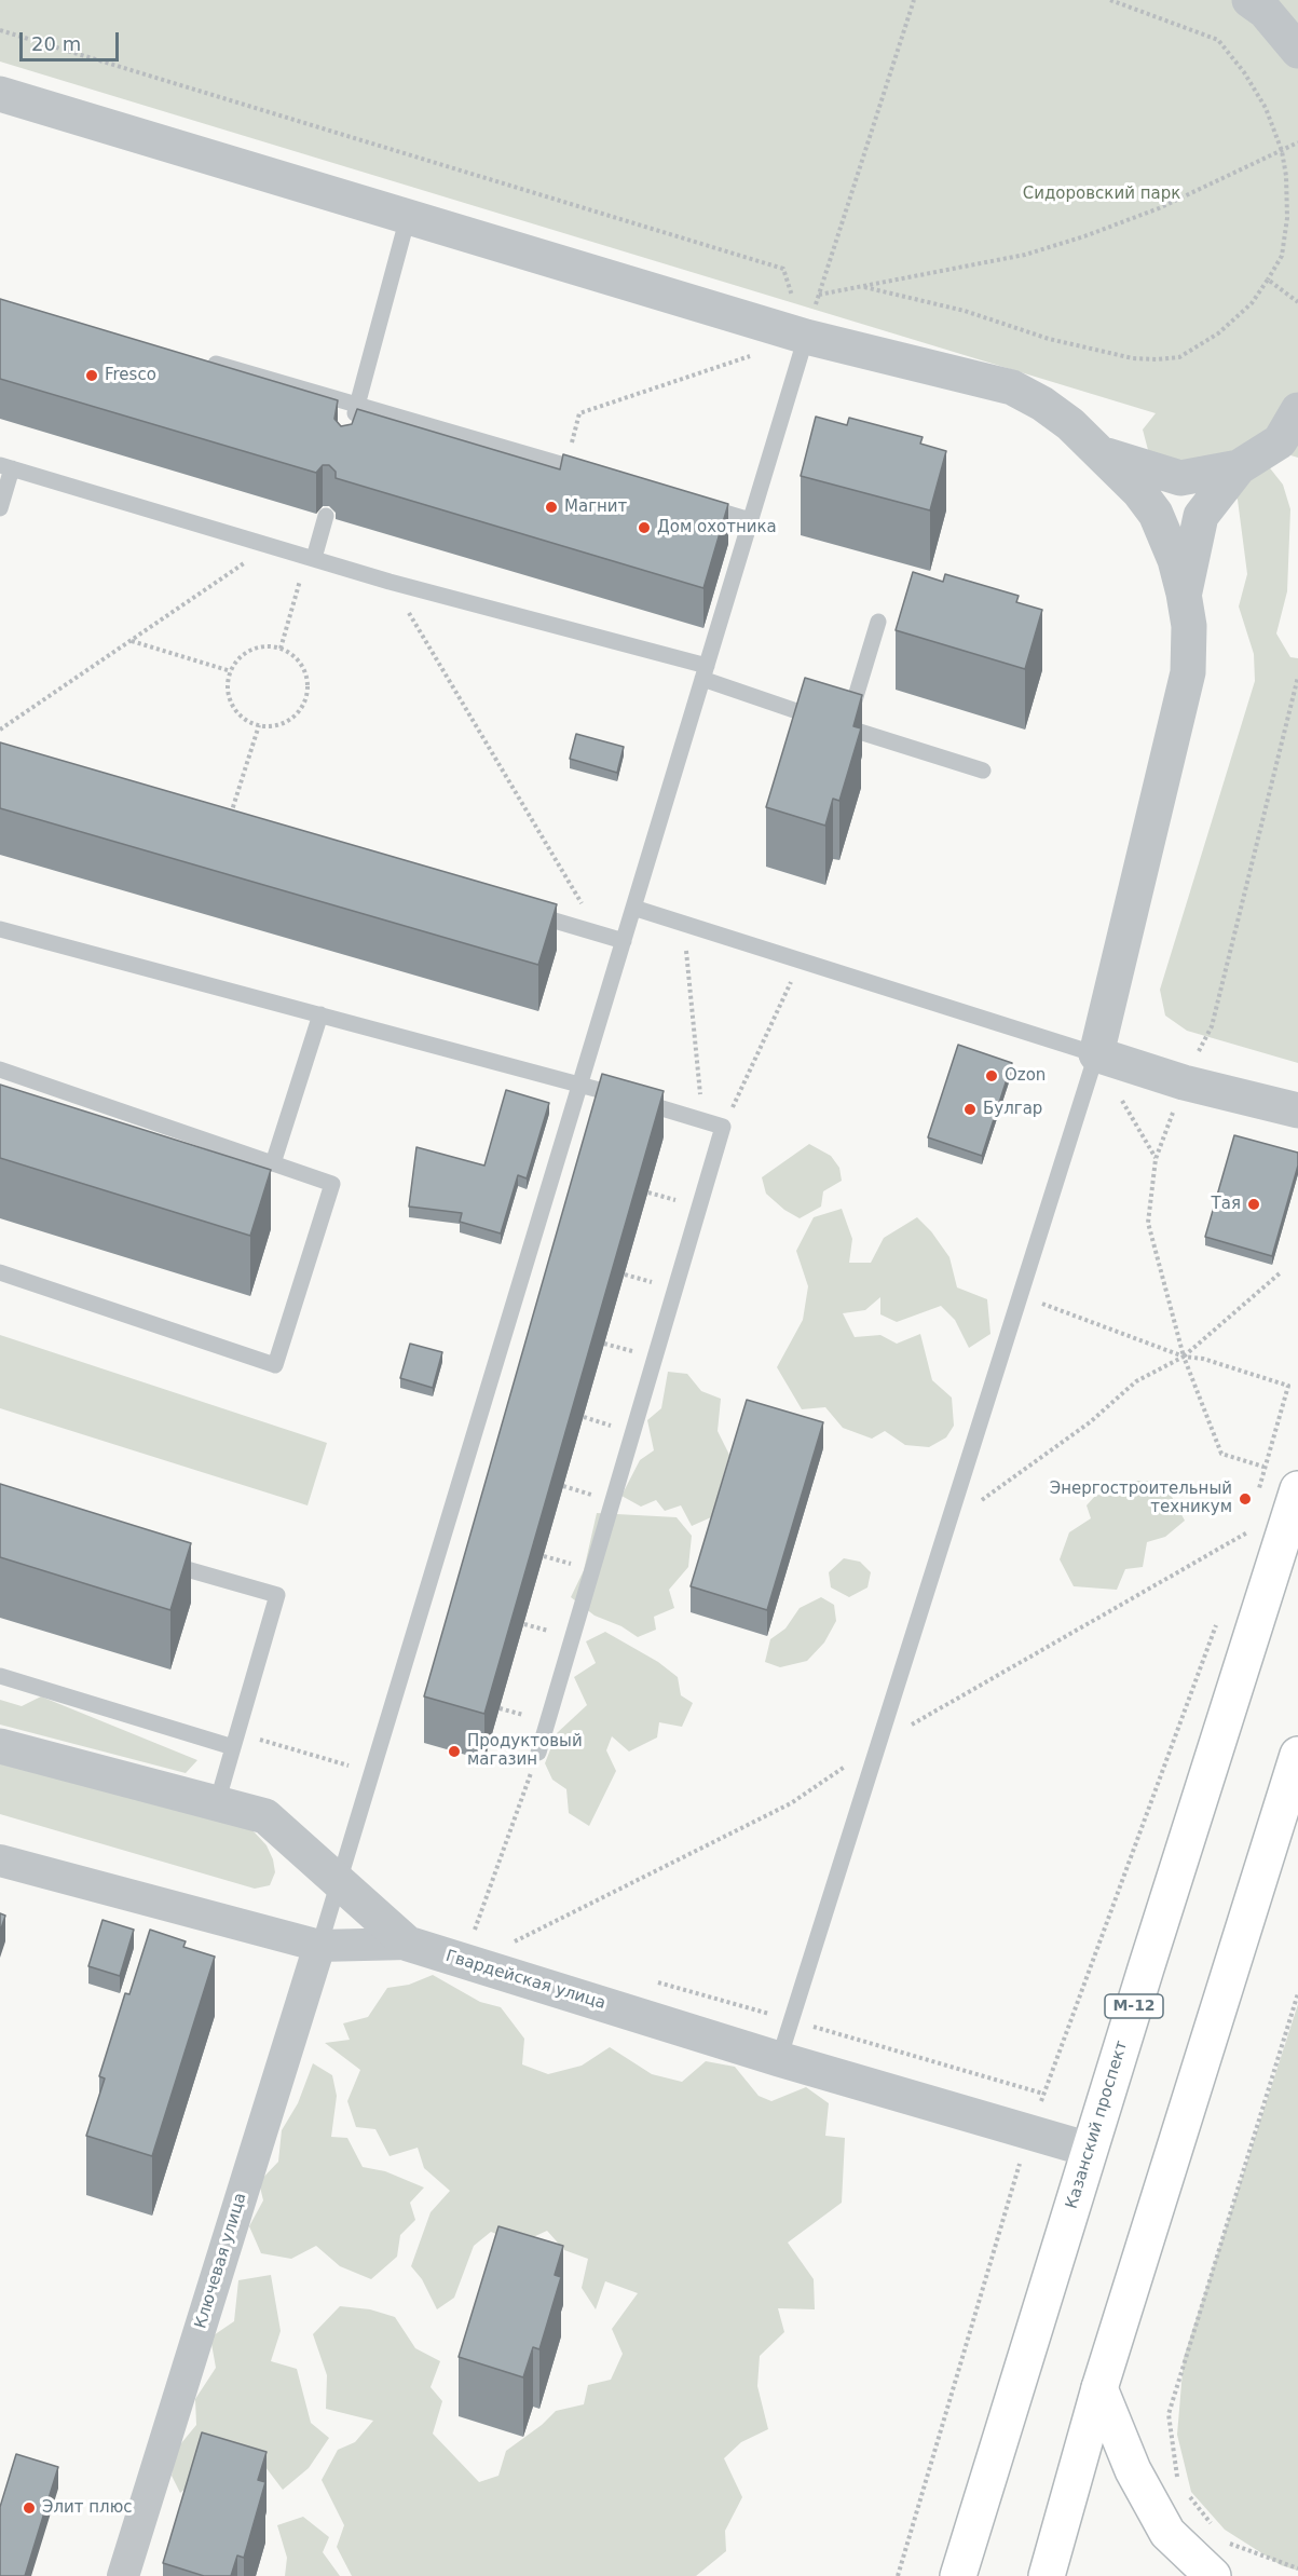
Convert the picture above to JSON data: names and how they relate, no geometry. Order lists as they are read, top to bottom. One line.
{"streets":{"main road":["М-12","Казанский проспект"],"street":["Гвардейская улица","Ключевая улица"]},"crossings":[["Гвардейская улица","Казанский проспект"]],"parks":["Сидоровский парк"],"places":["Fresco","Магнит","Дом охотника","Ozon","Булгар","Тая","Энергостроительный техникум","Продуктовый магазин","Элит плюс"],"scale_bar":"20 m"}
